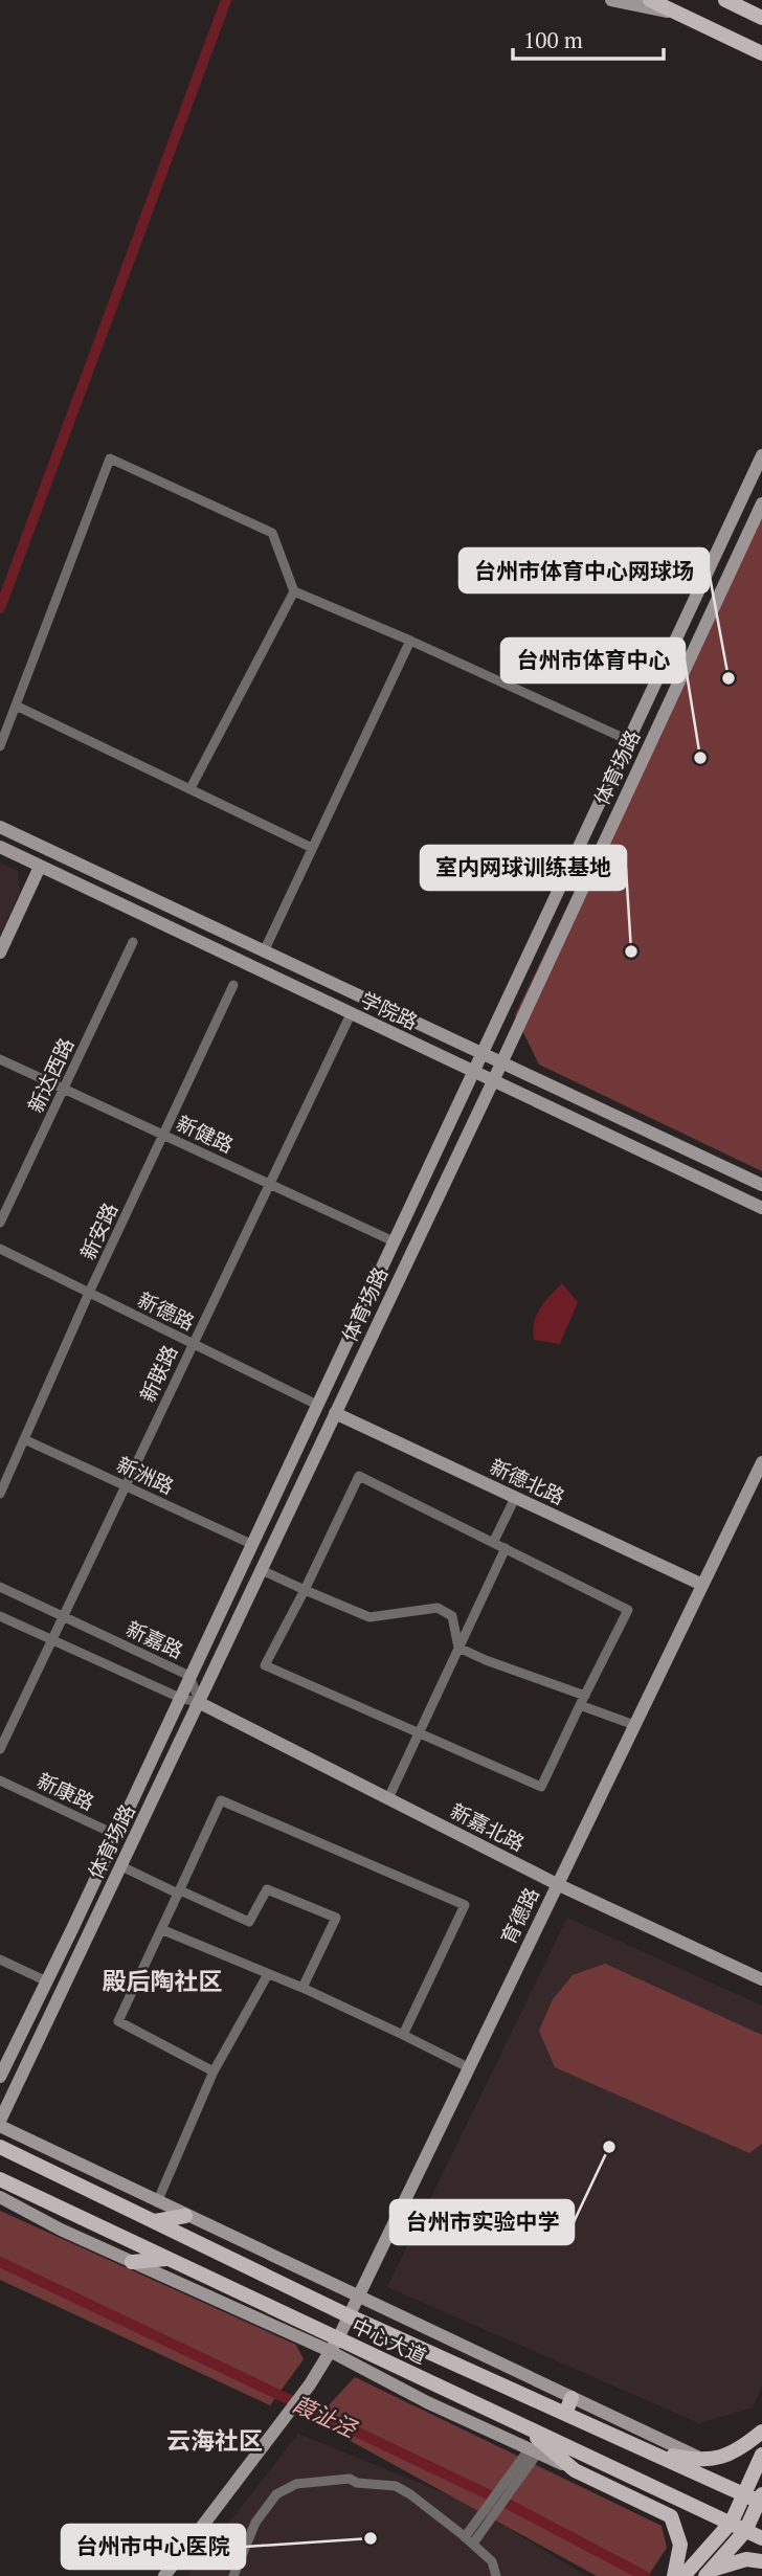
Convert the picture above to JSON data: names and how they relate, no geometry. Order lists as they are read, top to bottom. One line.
{"streets":{"main road":["体育场路","学院路","新德北路","新嘉北路","育德路","中心大道"],"street":["新达西路","新健路","新安路","新德路","新联路","新洲路","新嘉路","新康路"]},"crossings":[["体育场路","学院路"],["体育场路","新德北路"],["体育场路","新嘉路"],["体育场路","新嘉北路"],["学院路","新联路"],["新达西路","新健路"],["新健路","新安路"],["新健路","新联路"],["新安路","新德路"],["新安路","新洲路"],["新德路","新联路"],["新联路","新洲路"],["新联路","新嘉路"],["新德北路","育德路"],["新嘉路","新嘉北路"],["新嘉北路","育德路"],["育德路","中心大道"]],"districts":["殿后陶社区","云海社区"],"water":["葭沚泾"],"places":["台州市体育中心网球场","台州市体育中心","室内网球训练基地","台州市实验中学","台州市中心医院"],"scale_bar":"100 m"}
